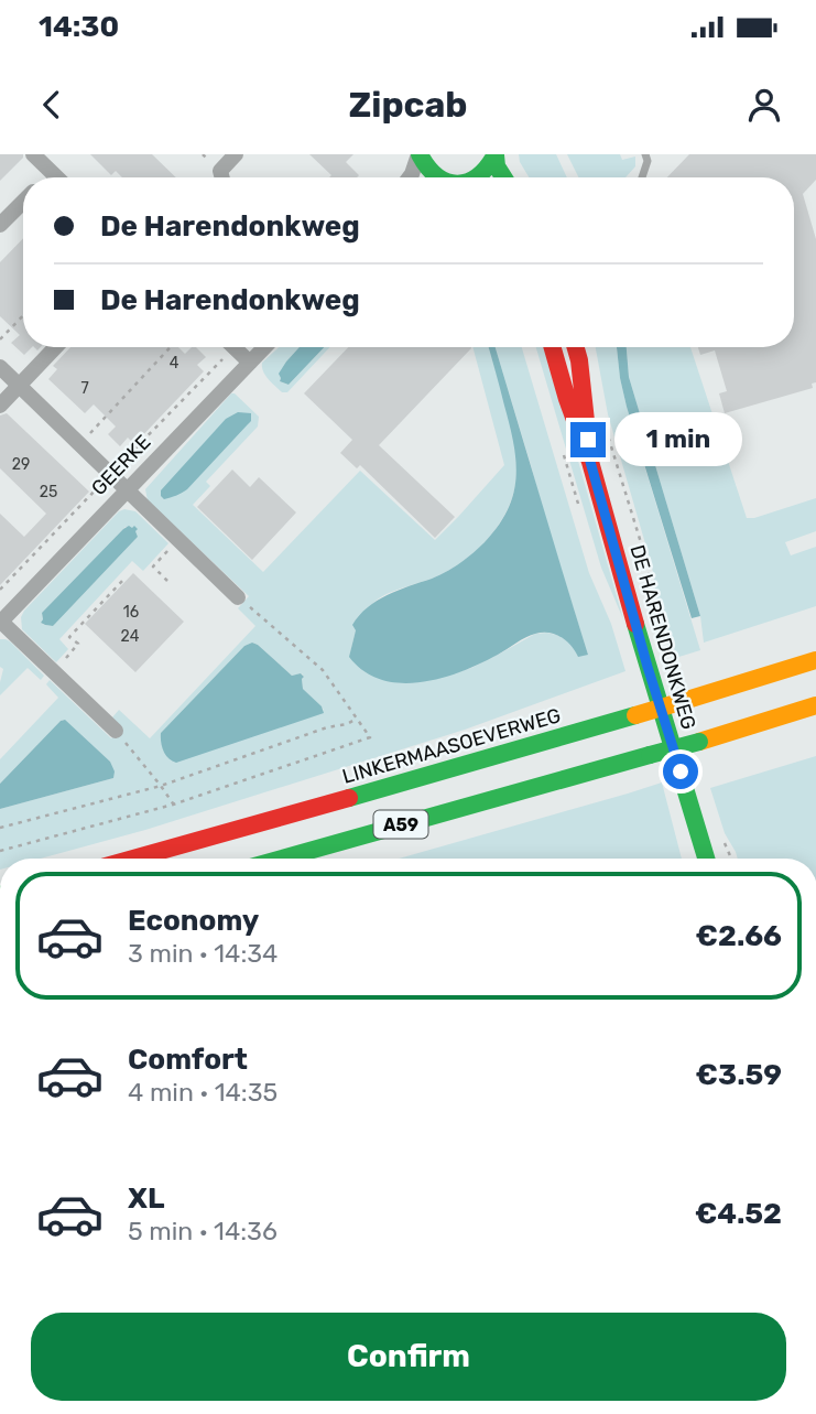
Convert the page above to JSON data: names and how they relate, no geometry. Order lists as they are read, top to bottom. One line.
{"streets":{"main road":["DE HARENDONKWEG","LINKERMAASOEVERWEG","A59"],"street":["GEERKE"]},"house_numbers":["4","7","29","25","16","24"],"page":{"status":"14:30","header":"Zipcab","banner":["De Harendonkweg","De Harendonkweg"],"bubble":"1 min","list":[{"name":"Economy","note":"3 min · 14:34","value":"€2.66"},{"name":"Comfort","note":"4 min · 14:35","value":"€3.59"},{"name":"XL","note":"5 min · 14:36","value":"€4.52"}],"buttons":"Confirm"}}
